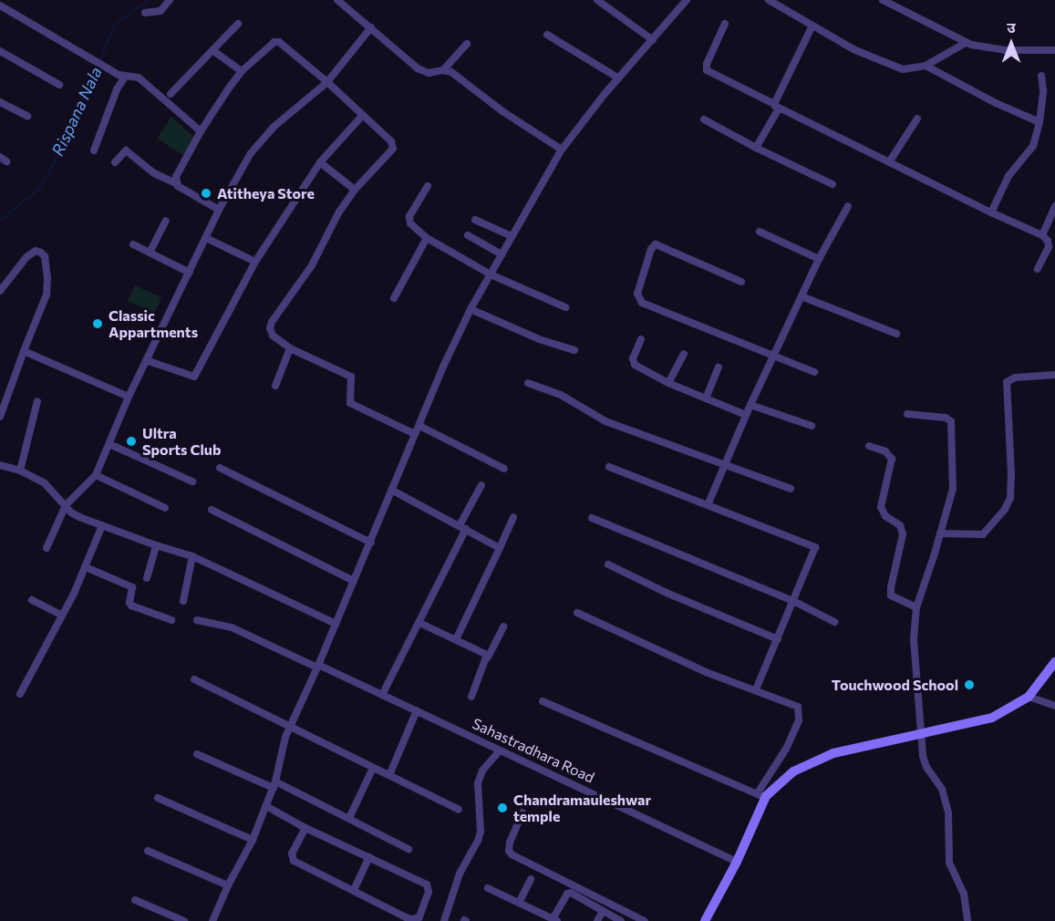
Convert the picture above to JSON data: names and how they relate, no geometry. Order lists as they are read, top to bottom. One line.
{"streets":{"street":["Sahastradhara Road"]},"water":["Rispana Nala"],"places":["Atitheya Store","Classic Appartments","Ultra Sports Club","Touchwood School","Chandramauleshwar temple"],"north":"top"}
